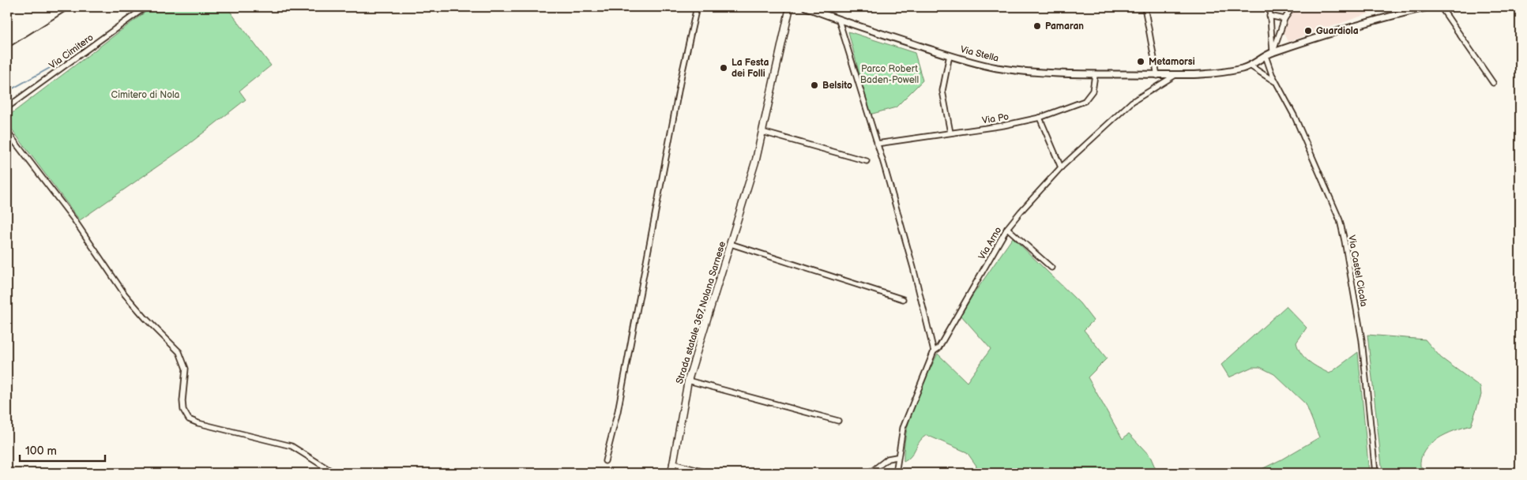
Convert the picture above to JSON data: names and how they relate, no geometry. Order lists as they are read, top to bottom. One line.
{"streets":{"main road":["Strada statale 367 Nolana Sarnese"],"street":["Via Cimitero","Via Stella","Via Po","Via Arno","Via Castel Cicala"]},"crossings":[["Via Stella","Via Po"],["Via Stella","Via Arno"]],"parks":["Parco Robert Baden-Powell","Cimitero di Nola"],"places":["Pamaran","Guardiola","Metamorsi","La Festa dei Folli","Belsito"],"scale_bar":"100 m"}
